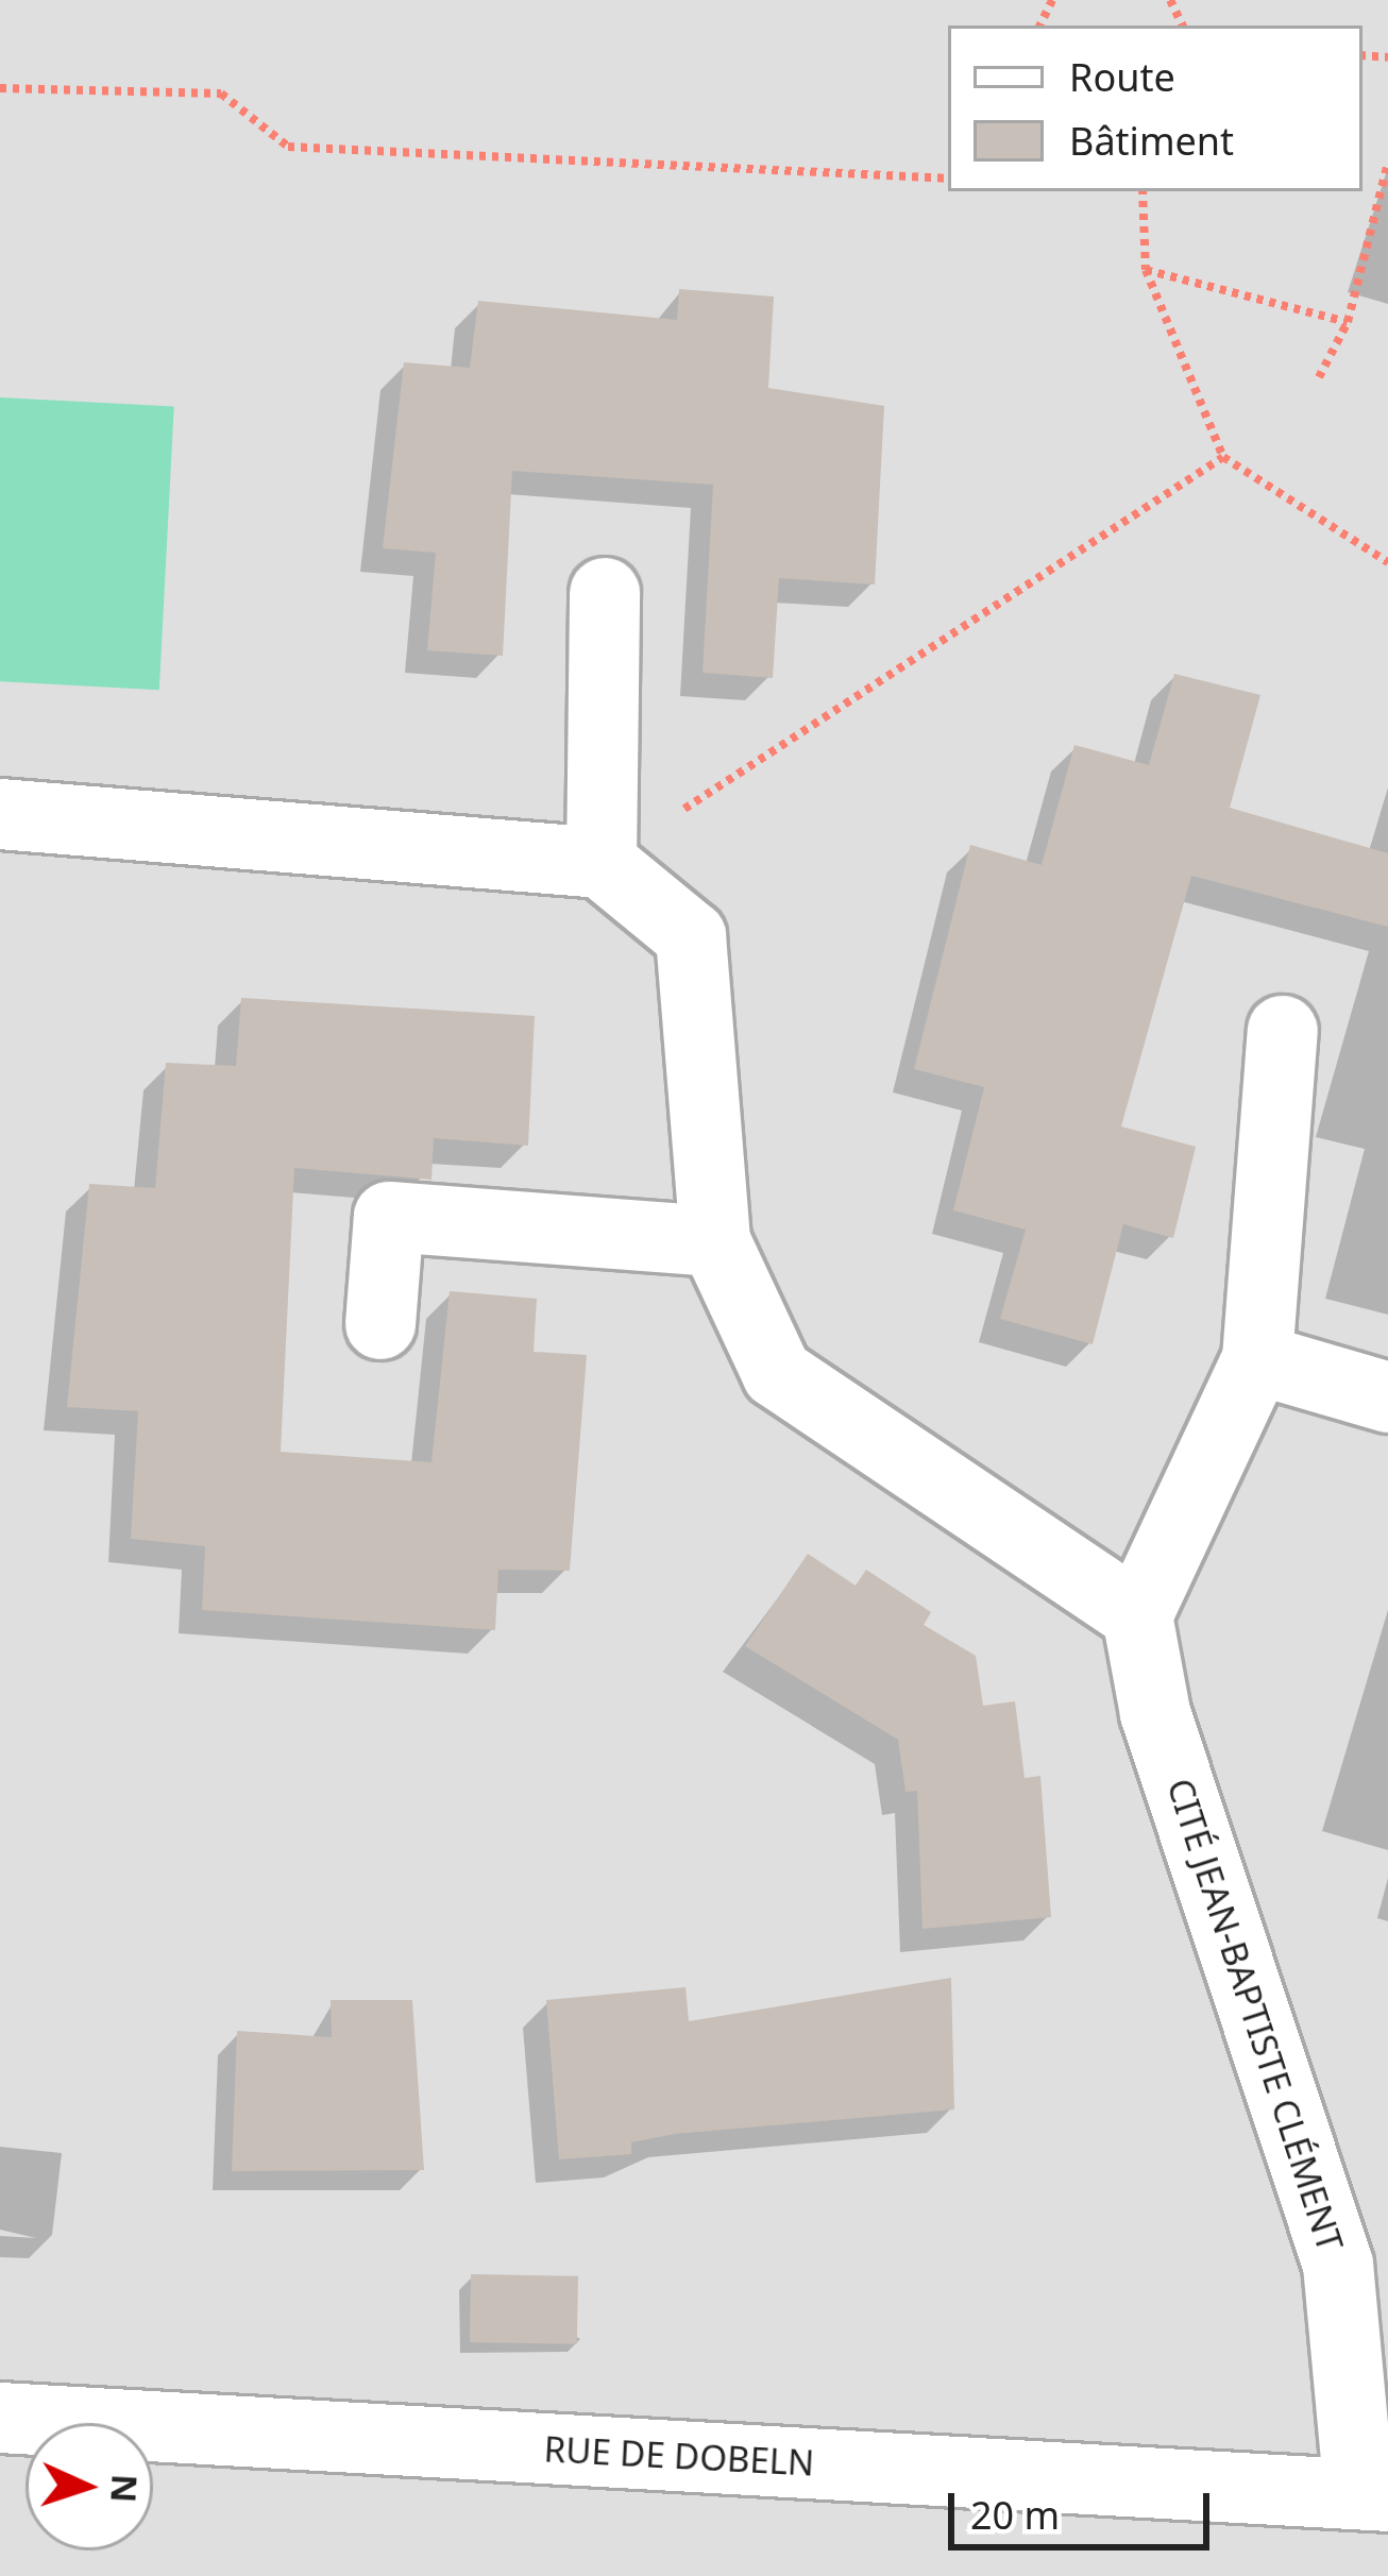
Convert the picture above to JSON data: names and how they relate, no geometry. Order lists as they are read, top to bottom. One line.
{"streets":{"street":["CITÉ JEAN-BAPTISTE CLÉMENT","RUE DE DOBELN"]},"crossings":[["CITÉ JEAN-BAPTISTE CLÉMENT","RUE DE DOBELN"]],"legend":["Route","Bâtiment"],"scale_bar":"20 m","north":"right"}
